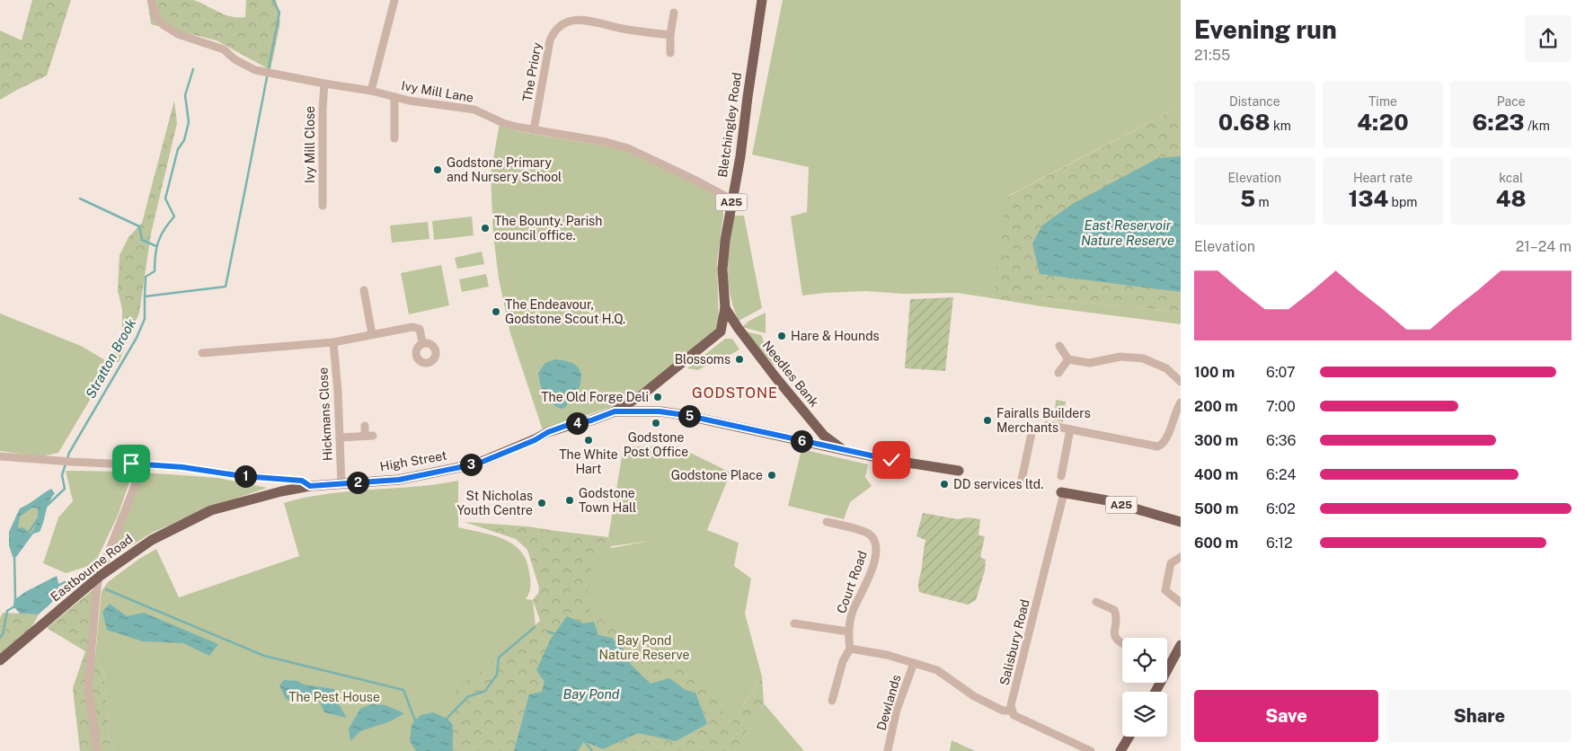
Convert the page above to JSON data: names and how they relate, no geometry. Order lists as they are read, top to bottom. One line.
{"streets":{"main road":["Bletchingley Road","A25","Needles Bank","High Street","Eastbourne Road"],"street":["The Priory","Ivy Mill Lane","Ivy Mill Close","Hickmans Close","Court Road","Salisbury Road","Dewlands"]},"crossings":[["The Priory","Ivy Mill Lane"],["Ivy Mill Lane","Bletchingley Road"],["Ivy Mill Lane","Ivy Mill Close"],["Bletchingley Road","A25"],["Bletchingley Road","Needles Bank"],["A25","Needles Bank"],["A25","Salisbury Road"],["Hickmans Close","High Street"],["Hickmans Close","Eastbourne Road"],["High Street","Eastbourne Road"],["Salisbury Road","Dewlands"]],"districts":["GODSTONE"],"water":["East Reservoir Nature Reserve","Stratton Brook","Bay Pond"],"parks":["Bay Pond Nature Reserve","The Pest House"],"places":["Godstone Primary and Nursery School","The Bounty. Parish council office.","The Endeavour, Godstone Scout H.Q.","Hare & Hounds","Blossoms","The Old Forge Deli","Fairalls Builders Merchants","Godstone Post Office","The White Hart","Godstone Place","DD services ltd.","Godstone Town Hall","St Nicholas Youth Centre"],"page":{"heading":["Evening run","21:55"],"stats":[["Distance","0.68 km"],["Time","4:20"],["Pace","6:23 /km"],["Elevation","5 m"],["Heart rate","134 bpm"],["kcal","48"]],"chart":["Elevation","21–24 m"],"list":[{"name":"100 m","note":"6:07"},{"name":"200 m","note":"7:00"},{"name":"300 m","note":"6:36"},{"name":"400 m","note":"6:24"},{"name":"500 m","note":"6:02"},{"name":"600 m","note":"6:12"}],"pins":["5","4","6","3","1","2"],"buttons":["Save","Share"]}}
